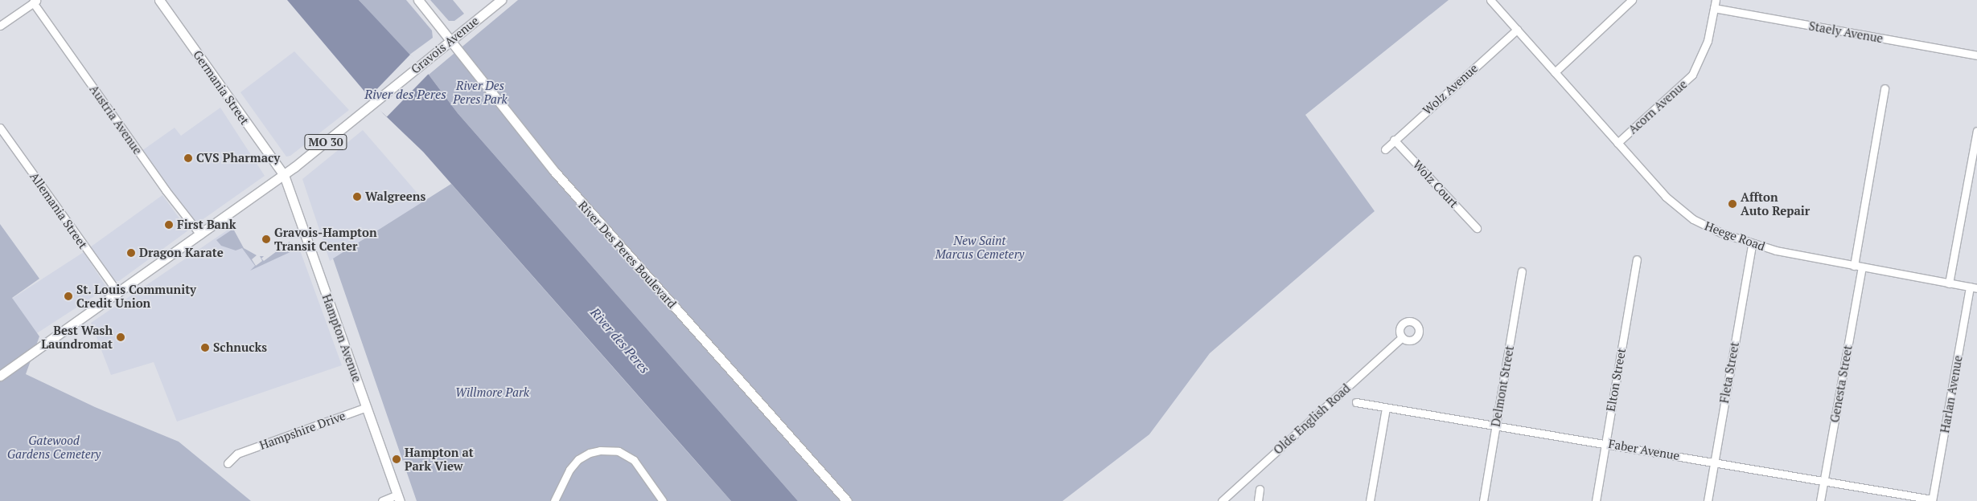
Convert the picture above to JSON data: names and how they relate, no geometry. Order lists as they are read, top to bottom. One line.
{"streets":{"main road":["Gravois Avenue","Germania Street","MO 30","River Des Peres Boulevard","Hampton Avenue"],"street":["Staely Avenue","Wolz Avenue","Acorn Avenue","Austria Avenue","Wolz Court","Allemania Street","Heege Road","Fleta Street","Elton Street","Genesta Street","Delmont Street","Harlan Avenue","Olde English Road","Hampshire Drive","Faber Avenue"]},"crossings":[["Staely Avenue","Acorn Avenue"],["Gravois Avenue","Germania Street"],["Gravois Avenue","Austria Avenue"],["Gravois Avenue","Allemania Street"],["Gravois Avenue","River Des Peres Boulevard"],["Gravois Avenue","Hampton Avenue"],["Germania Street","Hampton Avenue"],["Wolz Avenue","Wolz Court"],["Wolz Avenue","Heege Road"],["Acorn Avenue","Heege Road"],["Heege Road","Fleta Street"],["Heege Road","Genesta Street"],["Heege Road","Harlan Avenue"],["Hampton Avenue","Hampshire Drive"],["Fleta Street","Faber Avenue"],["Elton Street","Faber Avenue"],["Genesta Street","Faber Avenue"],["Delmont Street","Faber Avenue"],["Harlan Avenue","Faber Avenue"]],"water":["River des Peres"],"parks":["River Des Peres Park","New Saint Marcus Cemetery","Willmore Park","Gatewood Gardens Cemetery"],"places":["CVS Pharmacy","Walgreens","Affton Auto Repair","First Bank","Gravois-Hampton Transit Center","Dragon Karate","St. Louis Community Credit Union","Best Wash Laundromat","Schnucks","Hampton at Park View"]}
